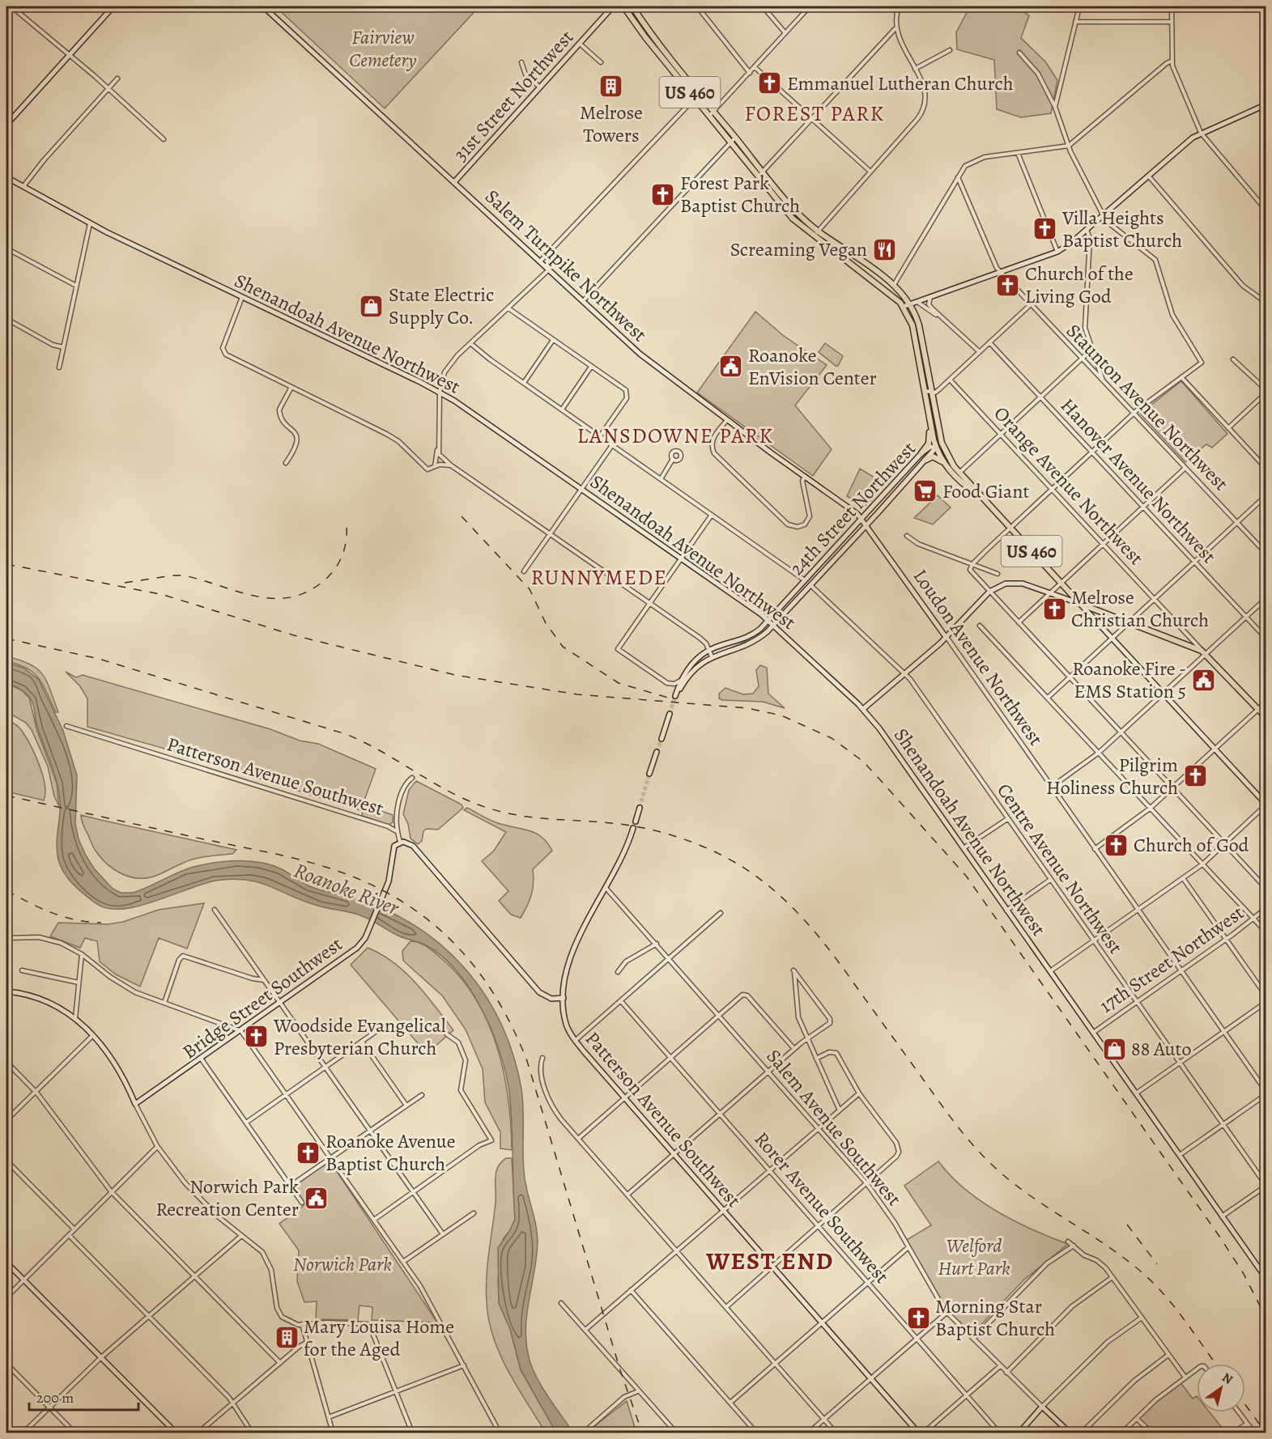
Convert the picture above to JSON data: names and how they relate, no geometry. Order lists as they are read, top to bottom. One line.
{"streets":{"main road":["US 460","Orange Avenue Northwest"],"street":["31st Street Northwest","Salem Turnpike Northwest","Shenandoah Avenue Northwest","Staunton Avenue Northwest","Hanover Avenue Northwest","24th Street Northwest","Loudon Avenue Northwest","Patterson Avenue Southwest","Centre Avenue Northwest","17th Street Northwest","Bridge Street Southwest","Salem Avenue Southwest","Rorer Avenue Southwest"]},"crossings":[["US 460","Orange Avenue Northwest"],["US 460","24th Street Northwest"],["31st Street Northwest","Salem Turnpike Northwest"],["Salem Turnpike Northwest","24th Street Northwest"],["Salem Turnpike Northwest","Loudon Avenue Northwest"],["Shenandoah Avenue Northwest","24th Street Northwest"],["Shenandoah Avenue Northwest","17th Street Northwest"],["24th Street Northwest","Loudon Avenue Northwest"],["24th Street Northwest","Centre Avenue Northwest"],["Loudon Avenue Northwest","17th Street Northwest"],["Patterson Avenue Southwest","Bridge Street Southwest"],["Patterson Avenue Southwest","Salem Avenue Southwest"],["Centre Avenue Northwest","17th Street Northwest"]],"districts":["FOREST PARK","LANSDOWNE PARK","RUNNYMEDE","WEST END"],"water":["Roanoke River"],"parks":["Fairview Cemetery","Welford Hurt Park","Norwich Park"],"places":{"church":["Emmanuel Lutheran Church","Forest Park Baptist Church","Villa Heights Baptist Church","Church of the Living God","Melrose Christian Church","Pilgrim Holiness Church","Church of God","Woodside Evangelical Presbyterian Church","Roanoke Avenue Baptist Church","Morning Star Baptist Church"],"building":["Melrose Towers","Mary Louisa Home for the Aged"],"restaurant":["Screaming Vegan"],"shop":["State Electric Supply Co.","88 Auto"],"public building":["Roanoke EnVision Center","Roanoke Fire - EMS Station 5","Norwich Park Recreation Center"],"supermarket":["Food Giant"]},"scale_bar":"200 m","north":"top right"}
